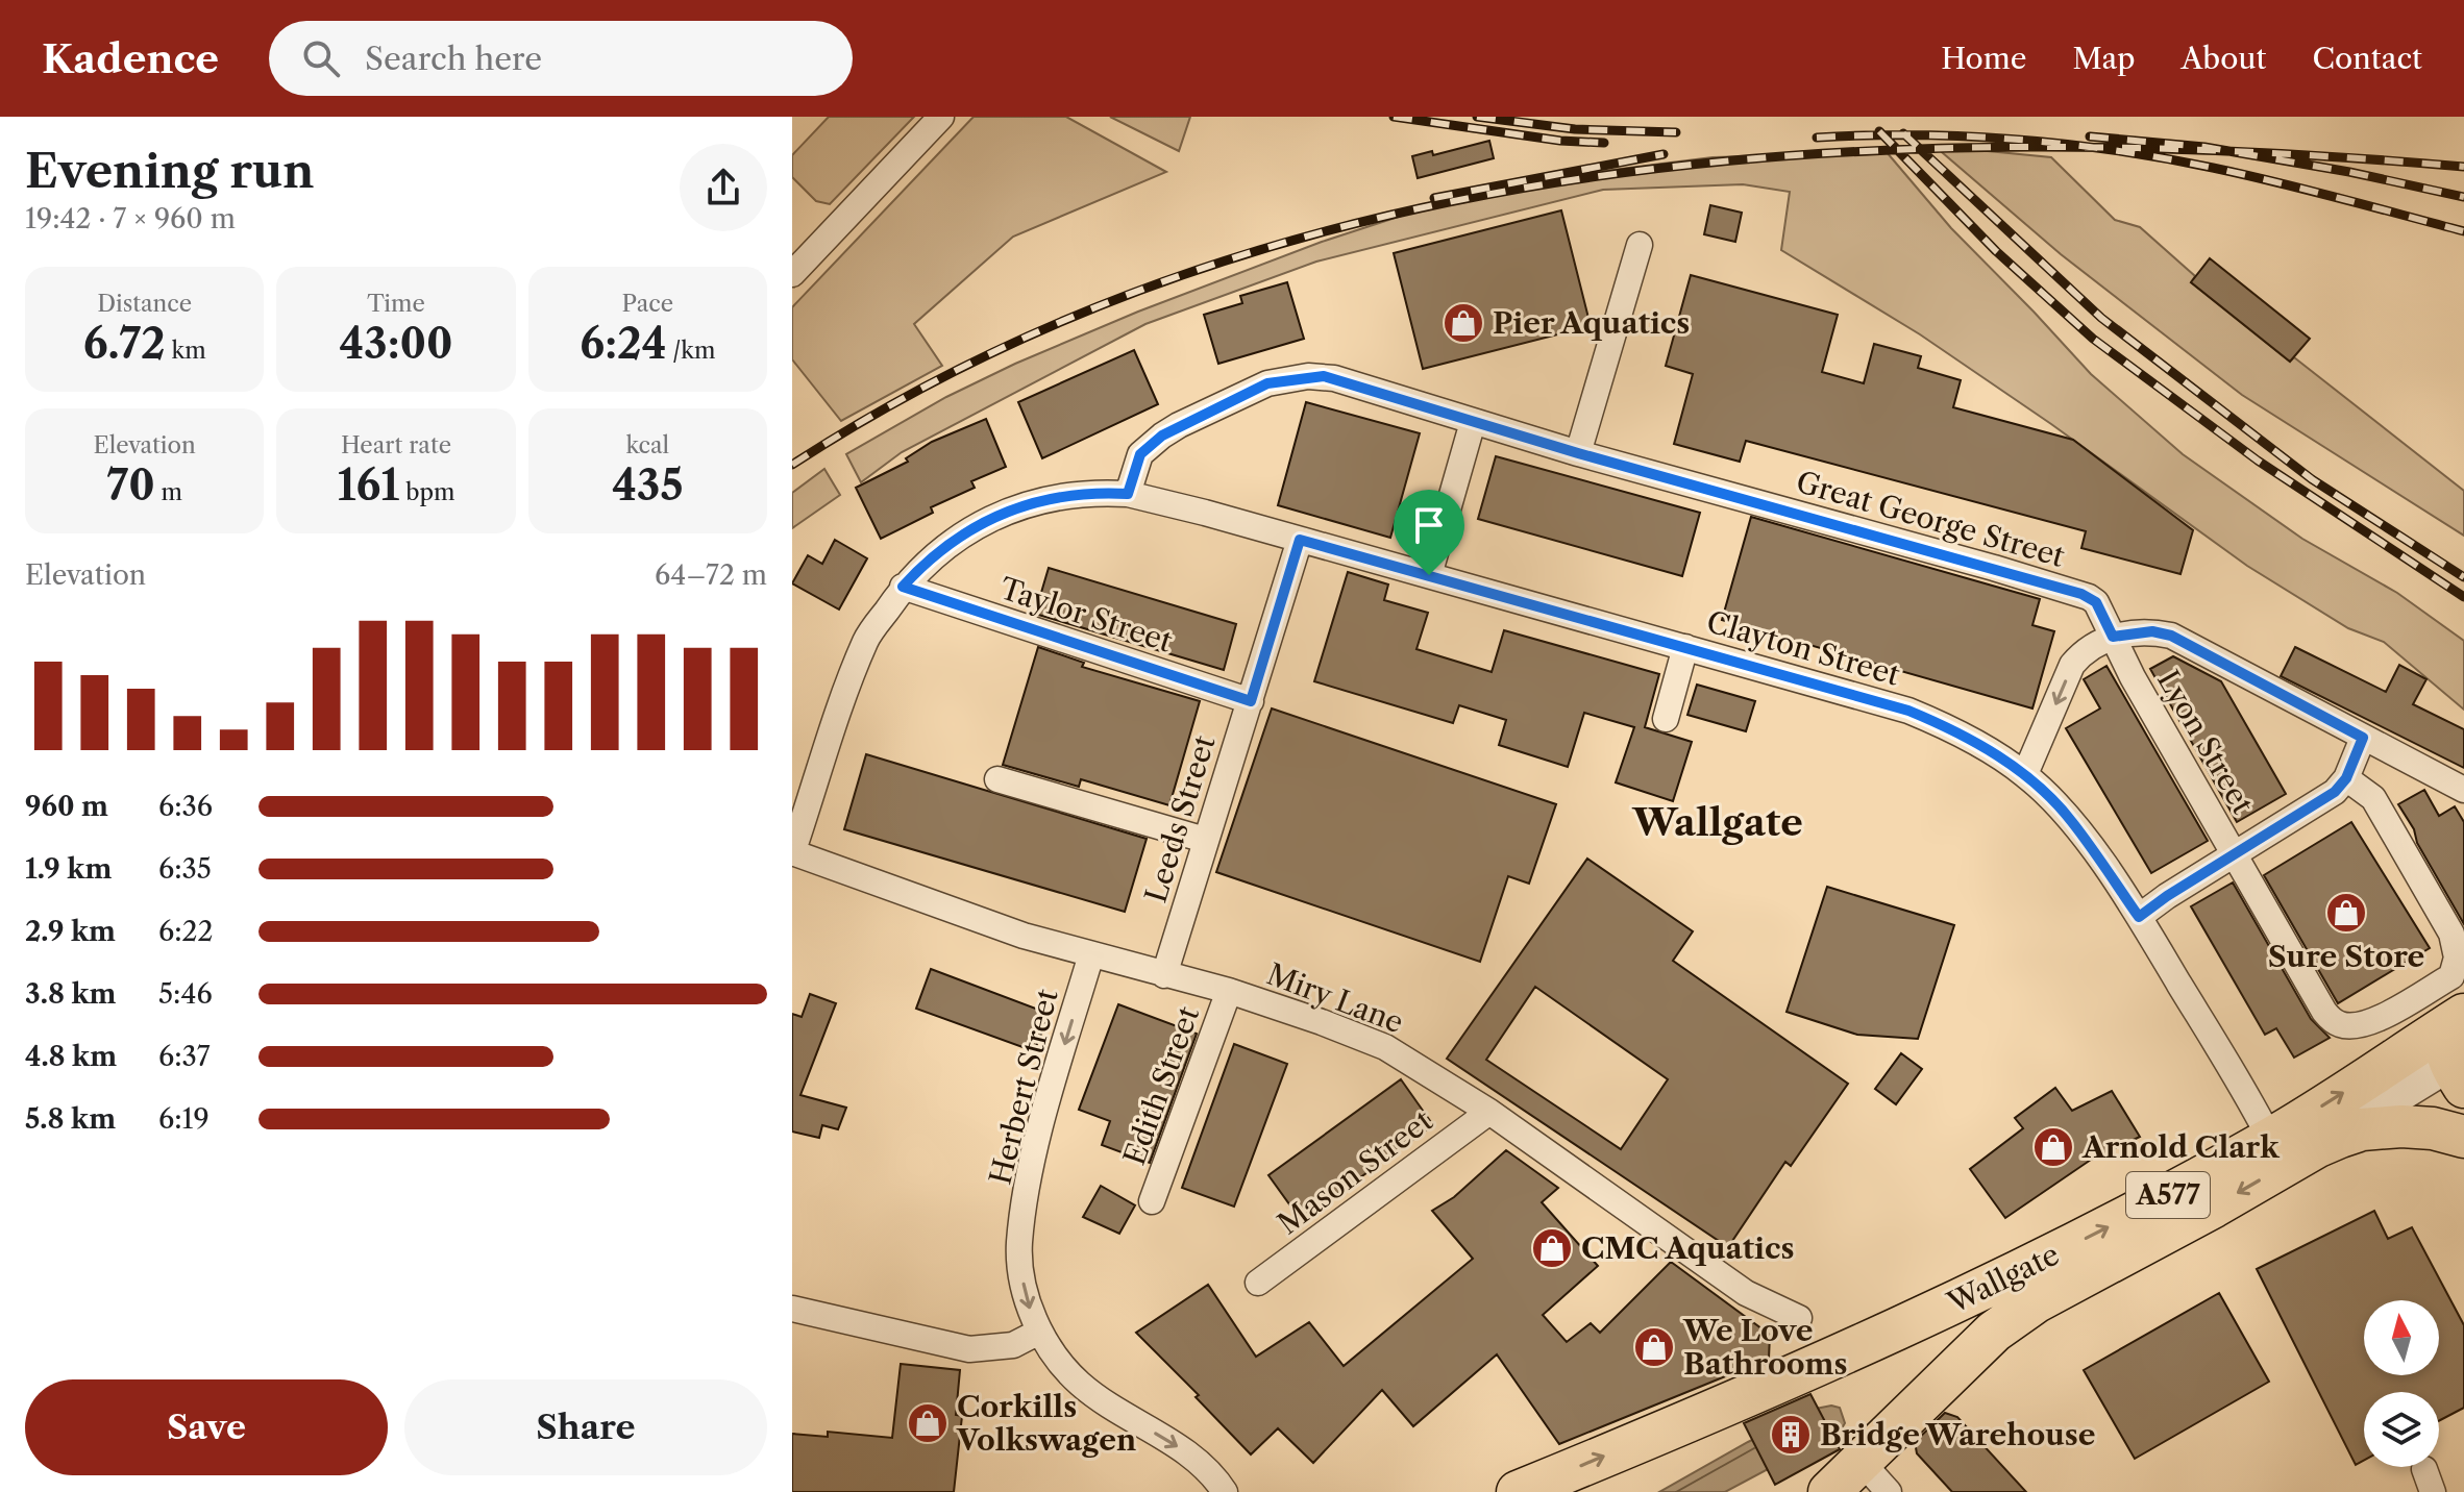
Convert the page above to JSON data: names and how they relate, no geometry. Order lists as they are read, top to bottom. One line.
{"streets":{"highway":["A577","Wallgate"],"street":["Great George Street","Taylor Street","Clayton Street","Lyon Street","Leeds Street","Miry Lane","Edith Street","Herbert Street","Mason Street"]},"crossings":[["Great George Street","Clayton Street"],["Great George Street","Lyon Street"],["Taylor Street","Clayton Street"],["Taylor Street","Leeds Street"],["Clayton Street","Leeds Street"],["Clayton Street","Miry Lane"],["Clayton Street","Wallgate"],["Leeds Street","Miry Lane"],["Miry Lane","Edith Street"],["Miry Lane","Herbert Street"],["Miry Lane","Mason Street"],["A577","Wallgate"]],"one_way":["Herbert Street"],"districts":["Wallgate"],"places":{"shop":["Pier Aquatics","Sure Store","Arnold Clark","CMC Aquatics","We Love Bathrooms","Corkills Volkswagen"],"building":["Bridge Warehouse"]},"north":"top","page":{"header":"Kadence","search":"Search here","nav":["Home","Map","About","Contact"],"heading":["Evening run","19:42 · 7 × 960 m"],"stats":[["Distance","6.72 km"],["Time","43:00"],["Pace","6:24 /km"],["Elevation","70 m"],["Heart rate","161 bpm"],["kcal","435"]],"chart":["Elevation","64–72 m"],"list":[{"name":"960 m","note":"6:36"},{"name":"1.9 km","note":"6:35"},{"name":"2.9 km","note":"6:22"},{"name":"3.8 km","note":"5:46"},{"name":"4.8 km","note":"6:37"},{"name":"5.8 km","note":"6:19"}],"buttons":["Save","Share"]}}
